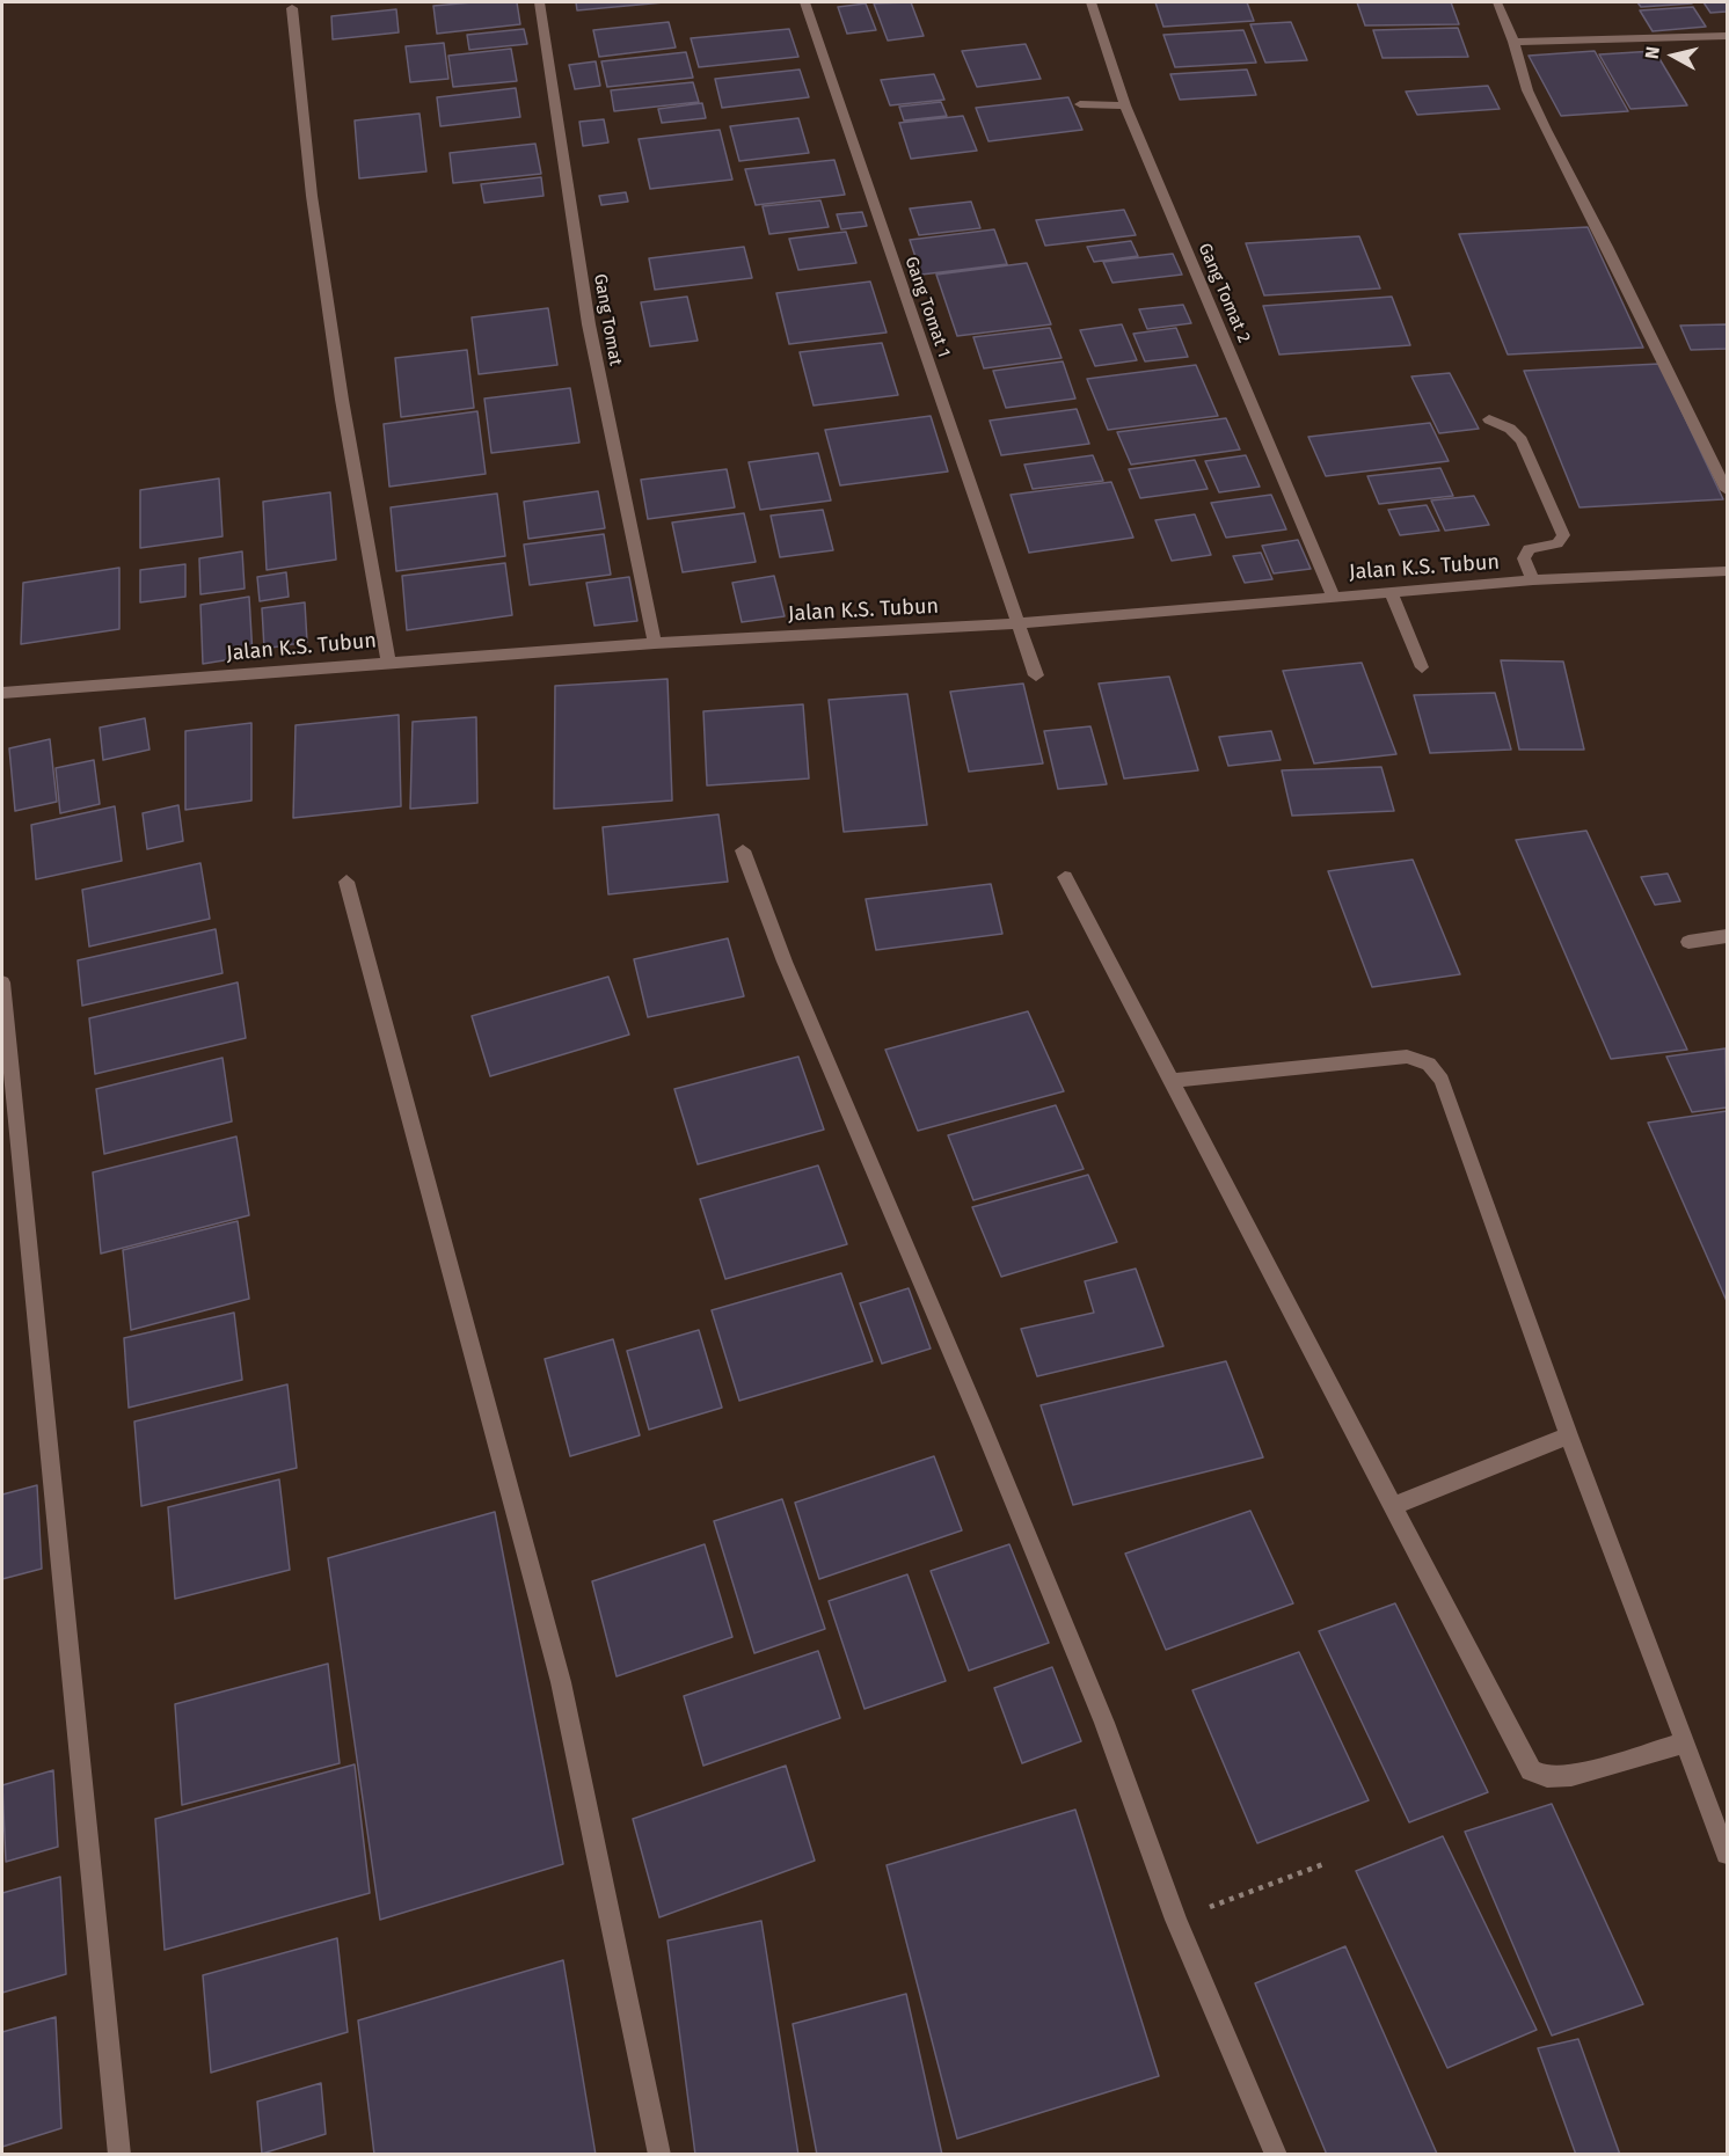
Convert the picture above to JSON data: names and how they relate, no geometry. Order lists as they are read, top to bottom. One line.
{"streets":{"street":["Gang Tomat 2","Gang Tomat 1","Gang Tomat","Jalan K.S. Tubun"]},"crossings":[["Gang Tomat 2","Jalan K.S. Tubun"],["Gang Tomat 1","Jalan K.S. Tubun"],["Gang Tomat","Jalan K.S. Tubun"]],"north":"left"}
